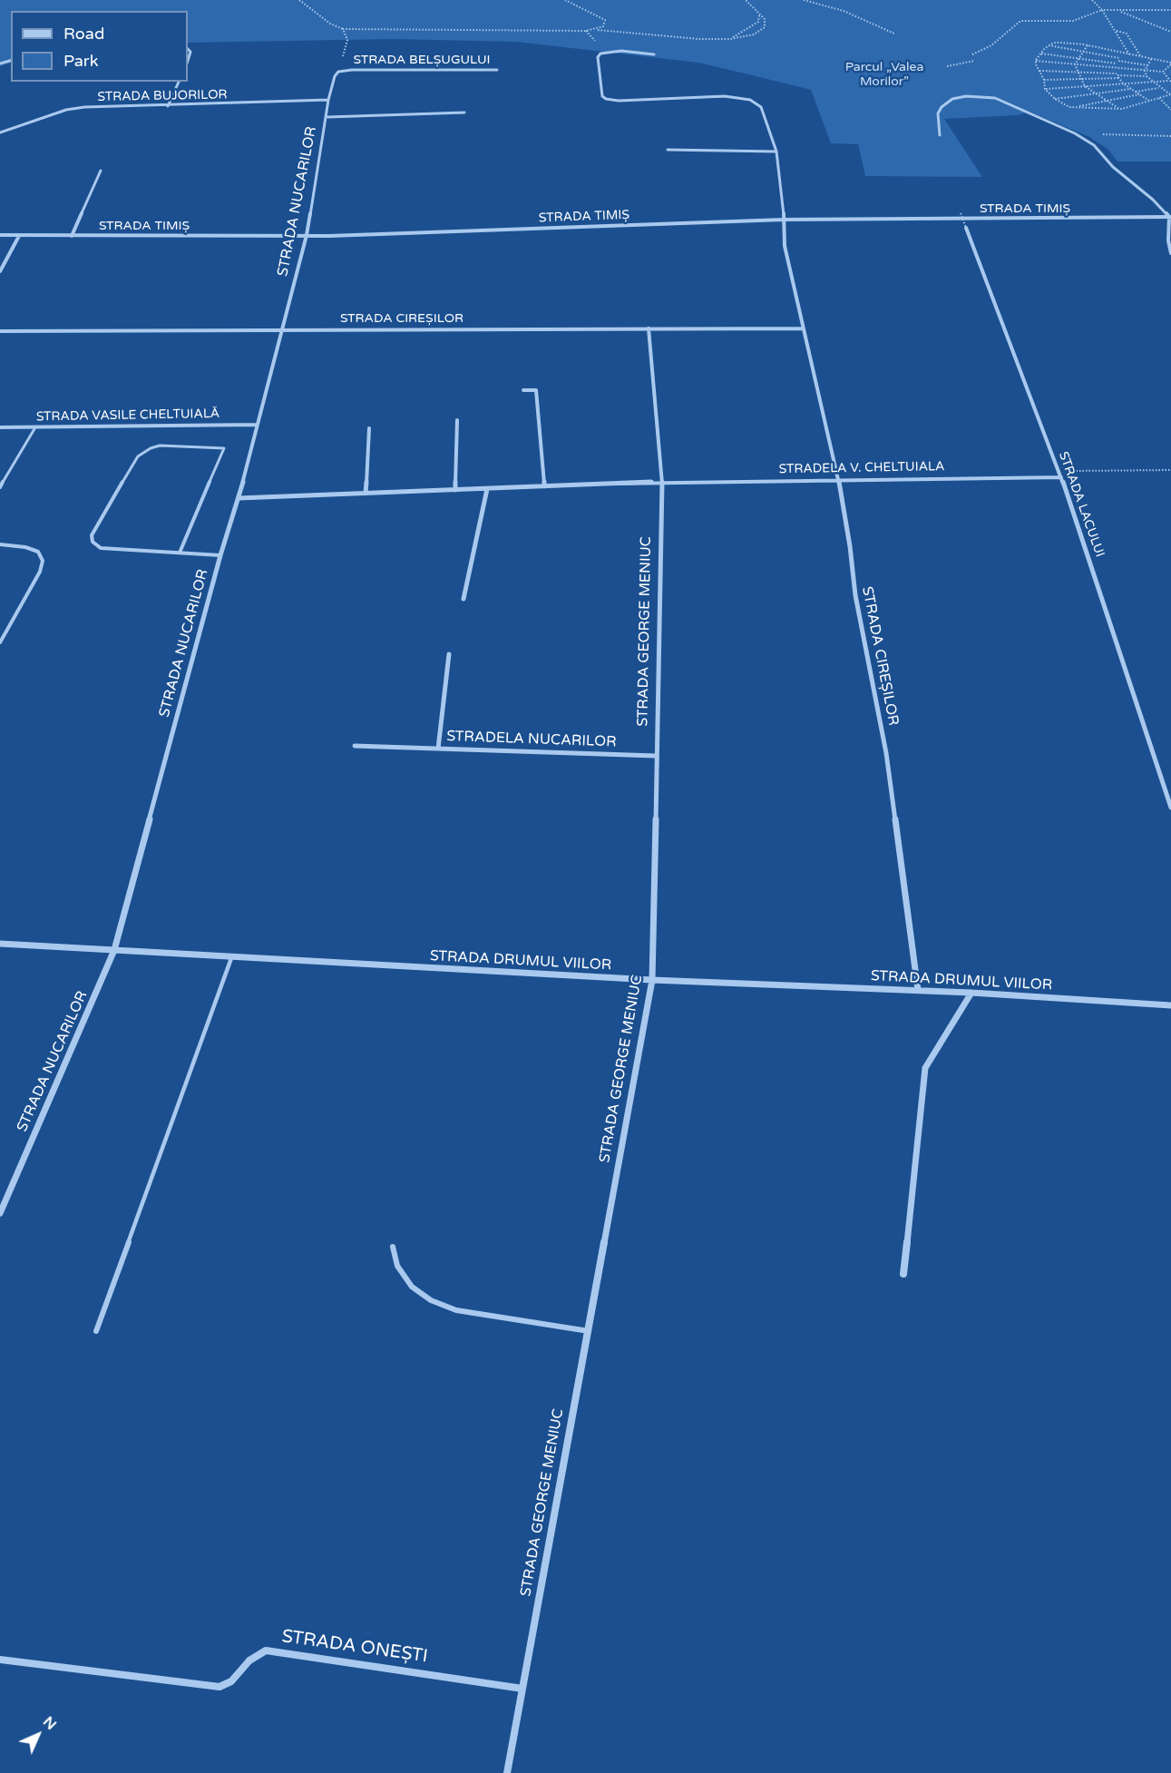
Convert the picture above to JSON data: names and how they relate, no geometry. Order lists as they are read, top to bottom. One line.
{"streets":{"street":["STRADA BELȘUGULUI","STRADA BUJORILOR","STRADA NUCARILOR","STRADA TIMIȘ","STRADA CIREȘILOR","STRADA VASILE CHELTUIALĂ","STRADELA V. CHELTUIALA","STRADA LACULUI","STRADA GEORGE MENIUC","STRADELA NUCARILOR","STRADA DRUMUL VIILOR","STRADA ONEȘTI"]},"crossings":[["STRADA BELȘUGULUI","STRADA NUCARILOR"],["STRADA BUJORILOR","STRADA NUCARILOR"],["STRADA NUCARILOR","STRADA TIMIȘ"],["STRADA NUCARILOR","STRADA CIREȘILOR"],["STRADA NUCARILOR","STRADA VASILE CHELTUIALĂ"],["STRADA NUCARILOR","STRADA DRUMUL VIILOR"],["STRADA TIMIȘ","STRADA CIREȘILOR"],["STRADA CIREȘILOR","STRADELA V. CHELTUIALA"],["STRADA CIREȘILOR","STRADA GEORGE MENIUC"],["STRADA CIREȘILOR","STRADA DRUMUL VIILOR"],["STRADELA V. CHELTUIALA","STRADA LACULUI"],["STRADELA V. CHELTUIALA","STRADA GEORGE MENIUC"],["STRADA GEORGE MENIUC","STRADELA NUCARILOR"],["STRADA GEORGE MENIUC","STRADA DRUMUL VIILOR"],["STRADA GEORGE MENIUC","STRADA ONEȘTI"]],"parks":["Parcul „Valea Morilor”"],"legend":["Road","Park"],"north":"top right"}
